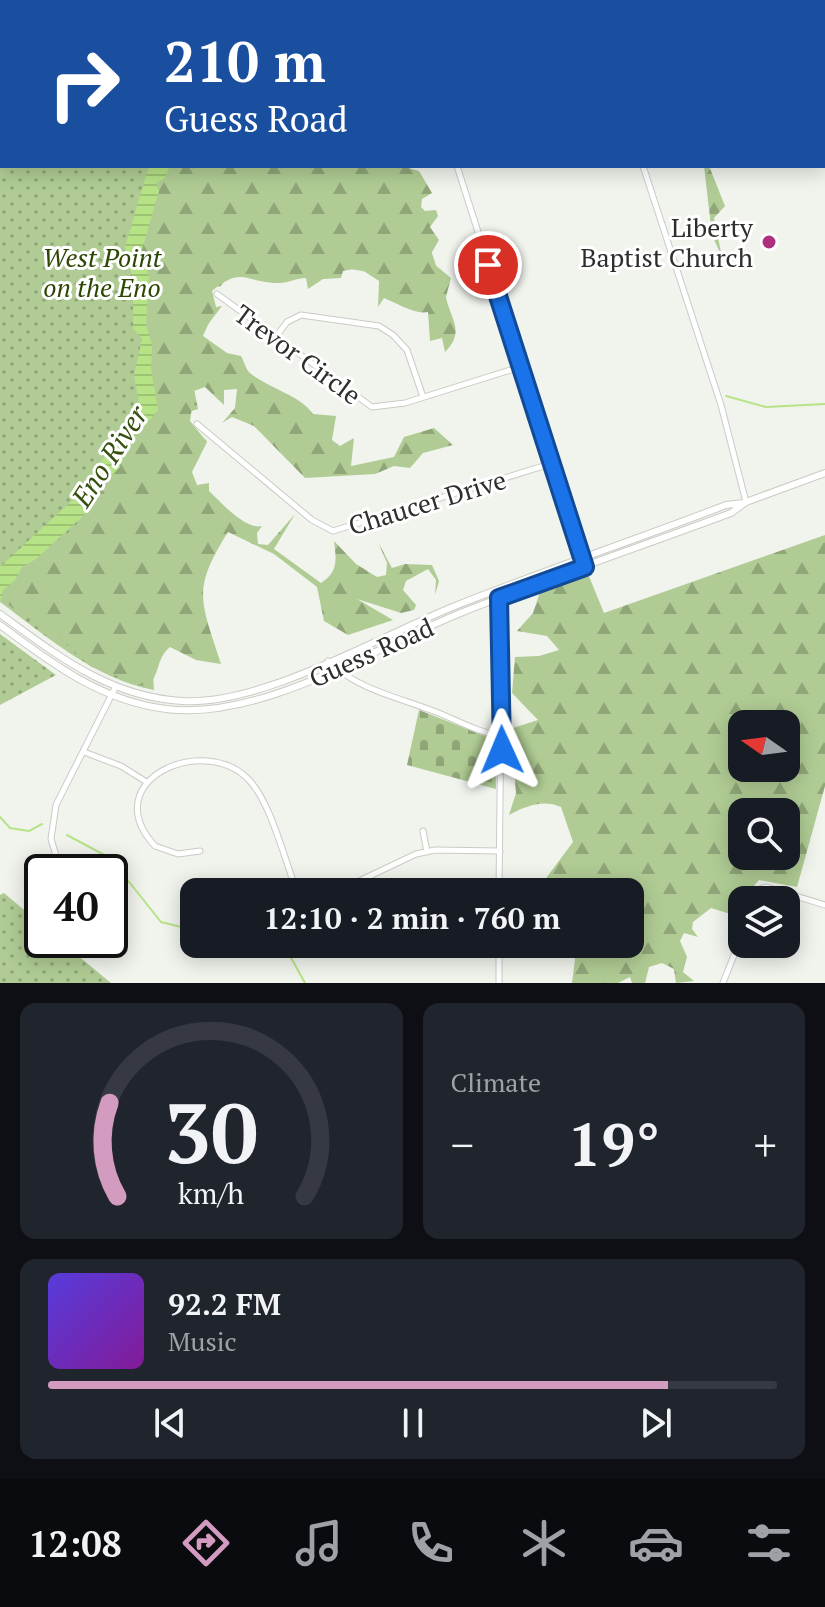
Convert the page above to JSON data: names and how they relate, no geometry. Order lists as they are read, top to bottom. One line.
{"streets":{"main road":["Guess Road"],"street":["Trevor Circle","Chaucer Drive"]},"water":["Eno River"],"parks":["West Point on the Eno"],"places":["Liberty Baptist Church"],"north":"left","page":{"turn":["210 m","Guess Road"],"limit":"40","trip":"12:10 · 2 min · 760 m","tile":"Climate","heat":["−","19°","+"],"song":["92.2 FM","Music"],"tabs":"12:08","gauge":["30","km/h"]}}
